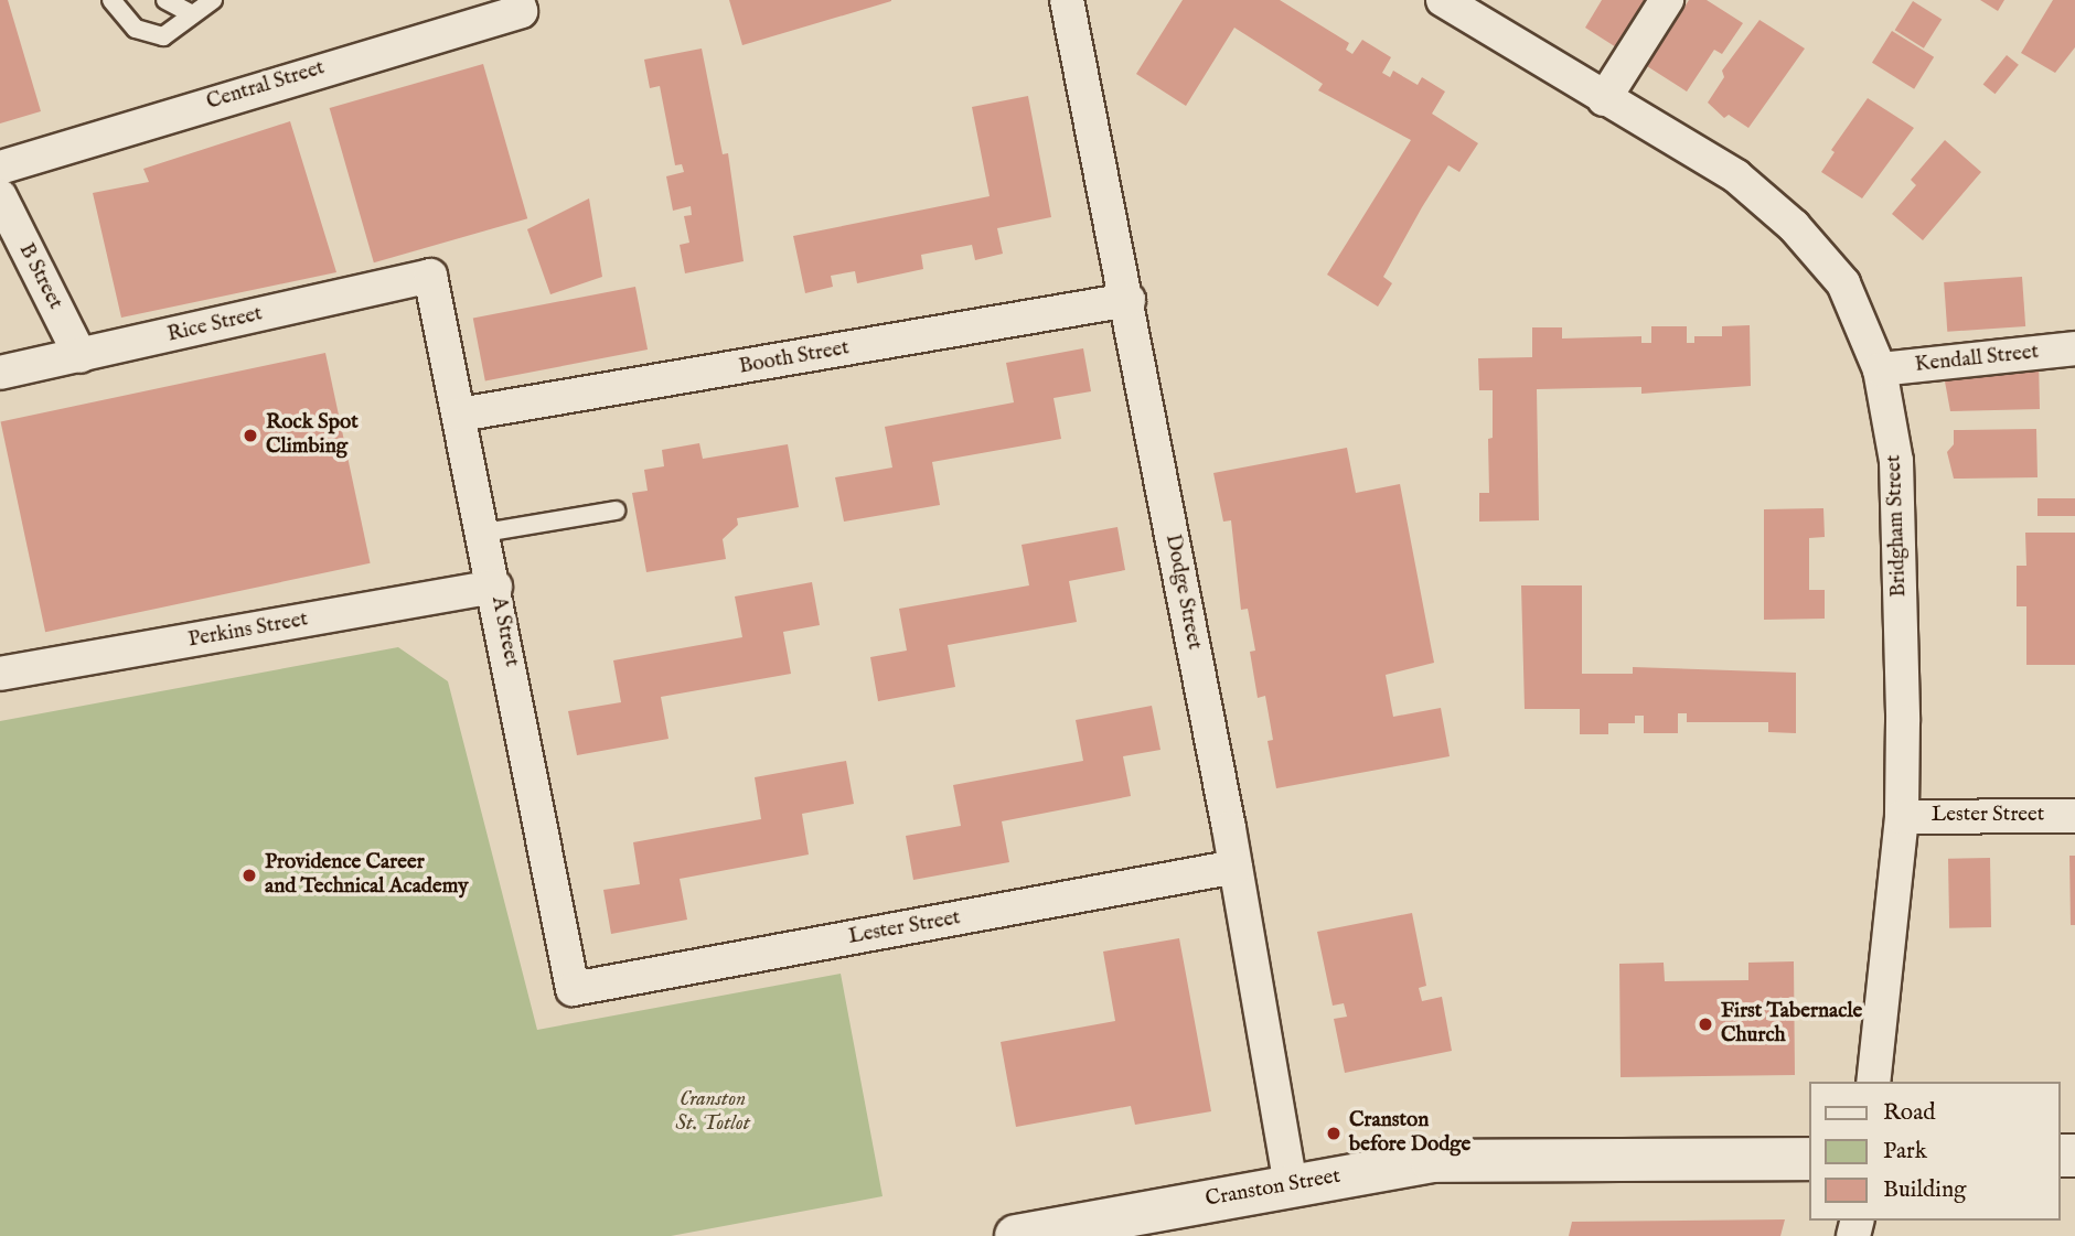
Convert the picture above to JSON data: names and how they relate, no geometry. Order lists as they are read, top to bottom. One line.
{"streets":{"main road":["Cranston Street"],"street":["Central Street","B Street","Rice Street","Booth Street","Kendall Street","Bridgham Street","Dodge Street","Perkins Street","A Street","Lester Street"]},"crossings":[["B Street","Rice Street"],["Rice Street","A Street"],["Booth Street","Dodge Street"],["Booth Street","A Street"],["Kendall Street","Bridgham Street"],["Bridgham Street","Lester Street"],["Dodge Street","Lester Street"],["Dodge Street","Cranston Street"],["Perkins Street","A Street"],["A Street","Lester Street"]],"parks":["Cranston St. Totlot"],"places":["Rock Spot Climbing","Providence Career and Technical Academy","First Tabernacle Church","Cranston before Dodge"],"legend":["Road","Park","Building"]}
